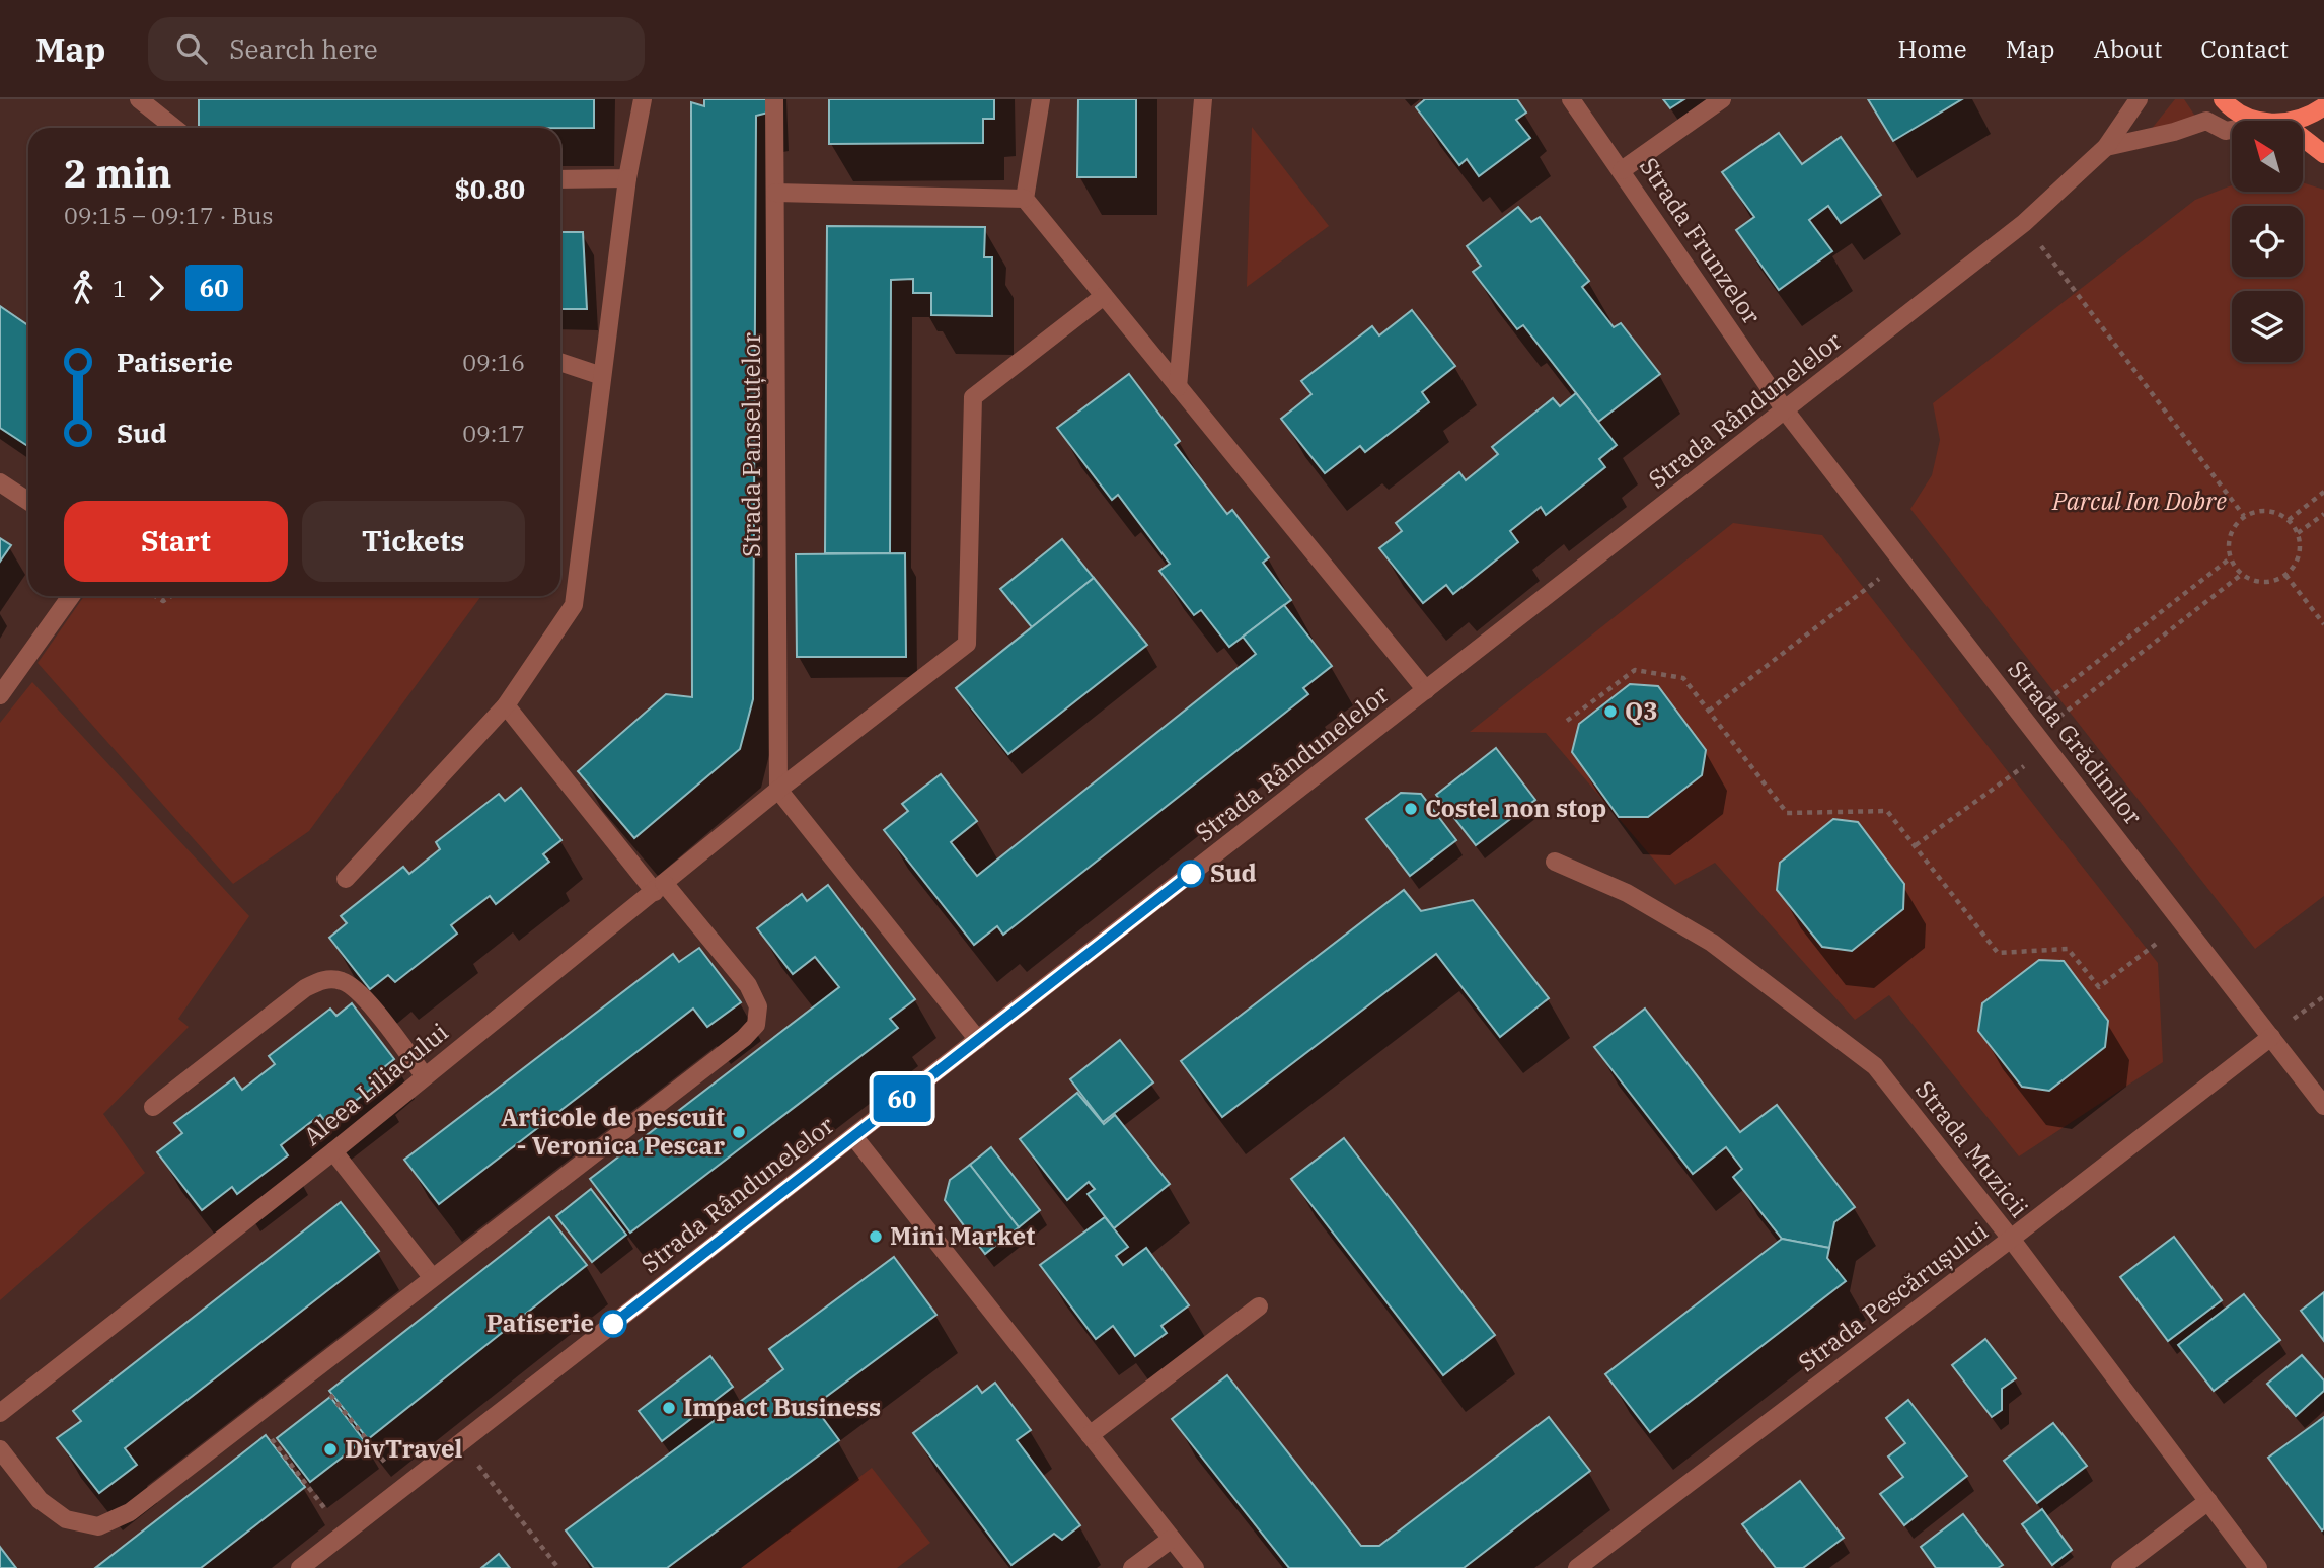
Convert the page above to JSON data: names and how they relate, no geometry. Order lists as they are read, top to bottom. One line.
{"streets":{"street":["Strada Frunzelor","Strada Rândunelelor","Strada Panseluțelor","Strada Grădinilor","Aleea Liliacului","Strada Muzicii","Strada Pescărușului"]},"crossings":[["Strada Frunzelor","Strada Rândunelelor"],["Strada Frunzelor","Strada Grădinilor"],["Strada Rândunelelor","Strada Grădinilor"],["Strada Panseluțelor","Aleea Liliacului"],["Strada Grădinilor","Strada Pescărușului"],["Strada Muzicii","Strada Pescărușului"]],"parks":["Parcul Ion Dobre"],"places":["Q3","Costel non stop","Sud","Articole de pescuit - Veronica Pescar","Mini Market","Patiserie","Impact Business","DivTravel"],"lines":["bus line 60"],"north":"top left","page":{"header":"Map","search":"Search here","nav":["Home","Map","About","Contact"],"on_map":"60","heading":["2 min","09:15 – 09:17 · Bus","$0.80"],"legs":["1","60"],"list":[{"name":"Patiserie","value":"09:16"},{"name":"Sud","value":"09:17"}],"buttons":["Start","Tickets"]}}
